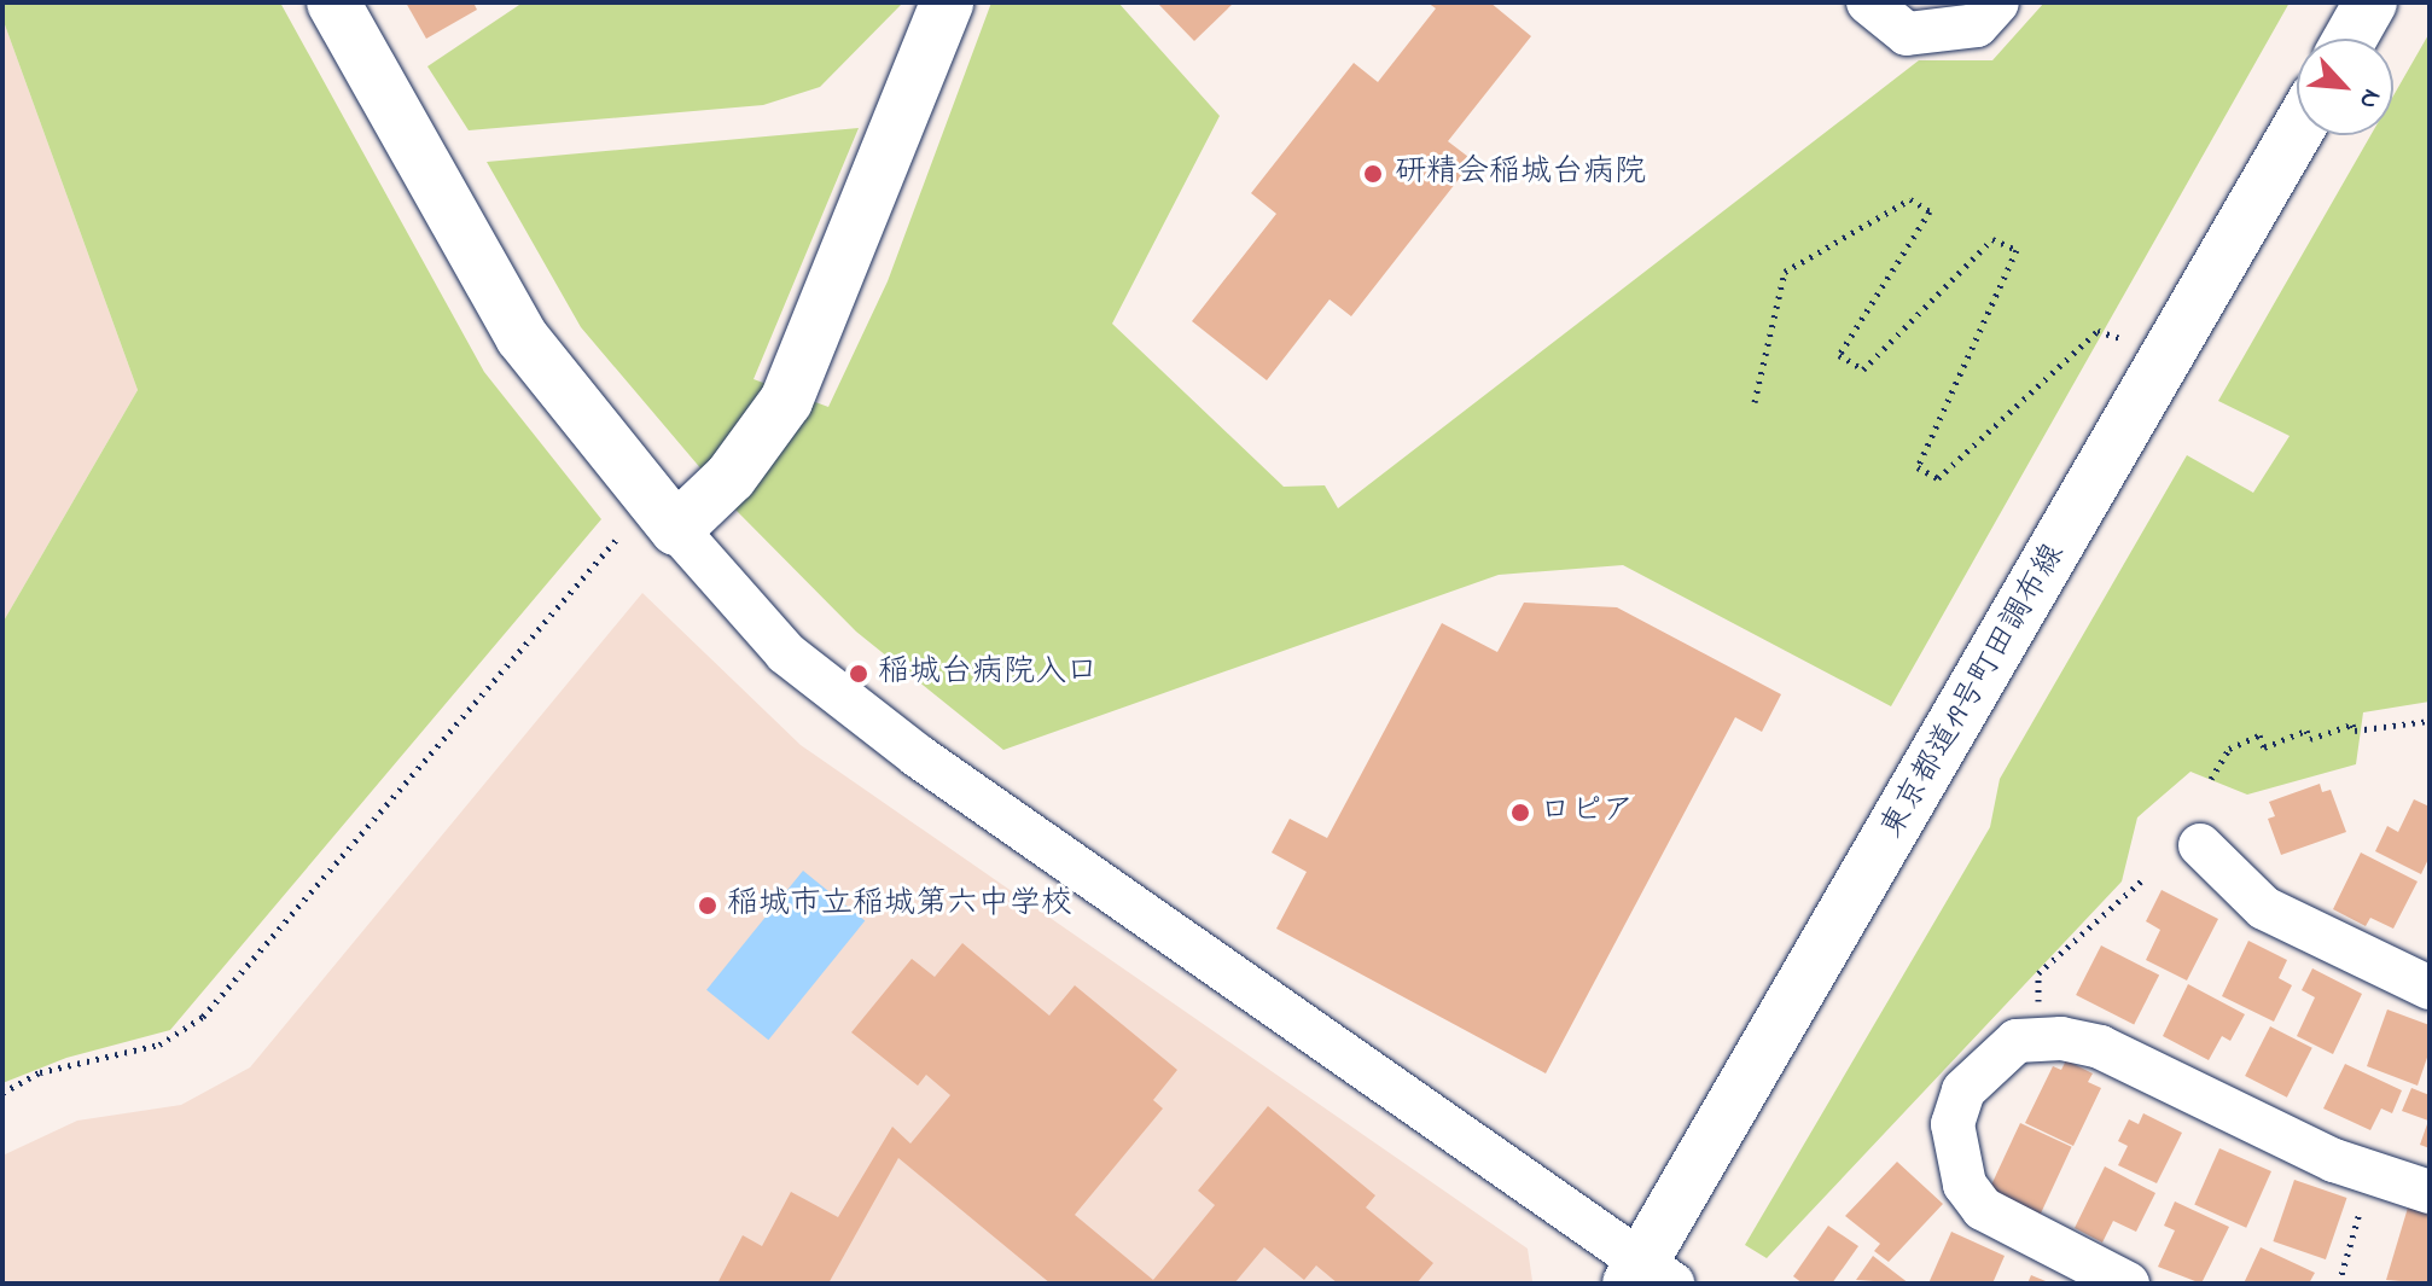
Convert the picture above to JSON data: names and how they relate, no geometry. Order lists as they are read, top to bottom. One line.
{"streets":{"main road":["東京都道19号町田調布線"]},"places":["研精会稲城台病院","稲城台病院入口","ロピア","稲城市立稲城第六中学校"],"north":"bottom right"}
